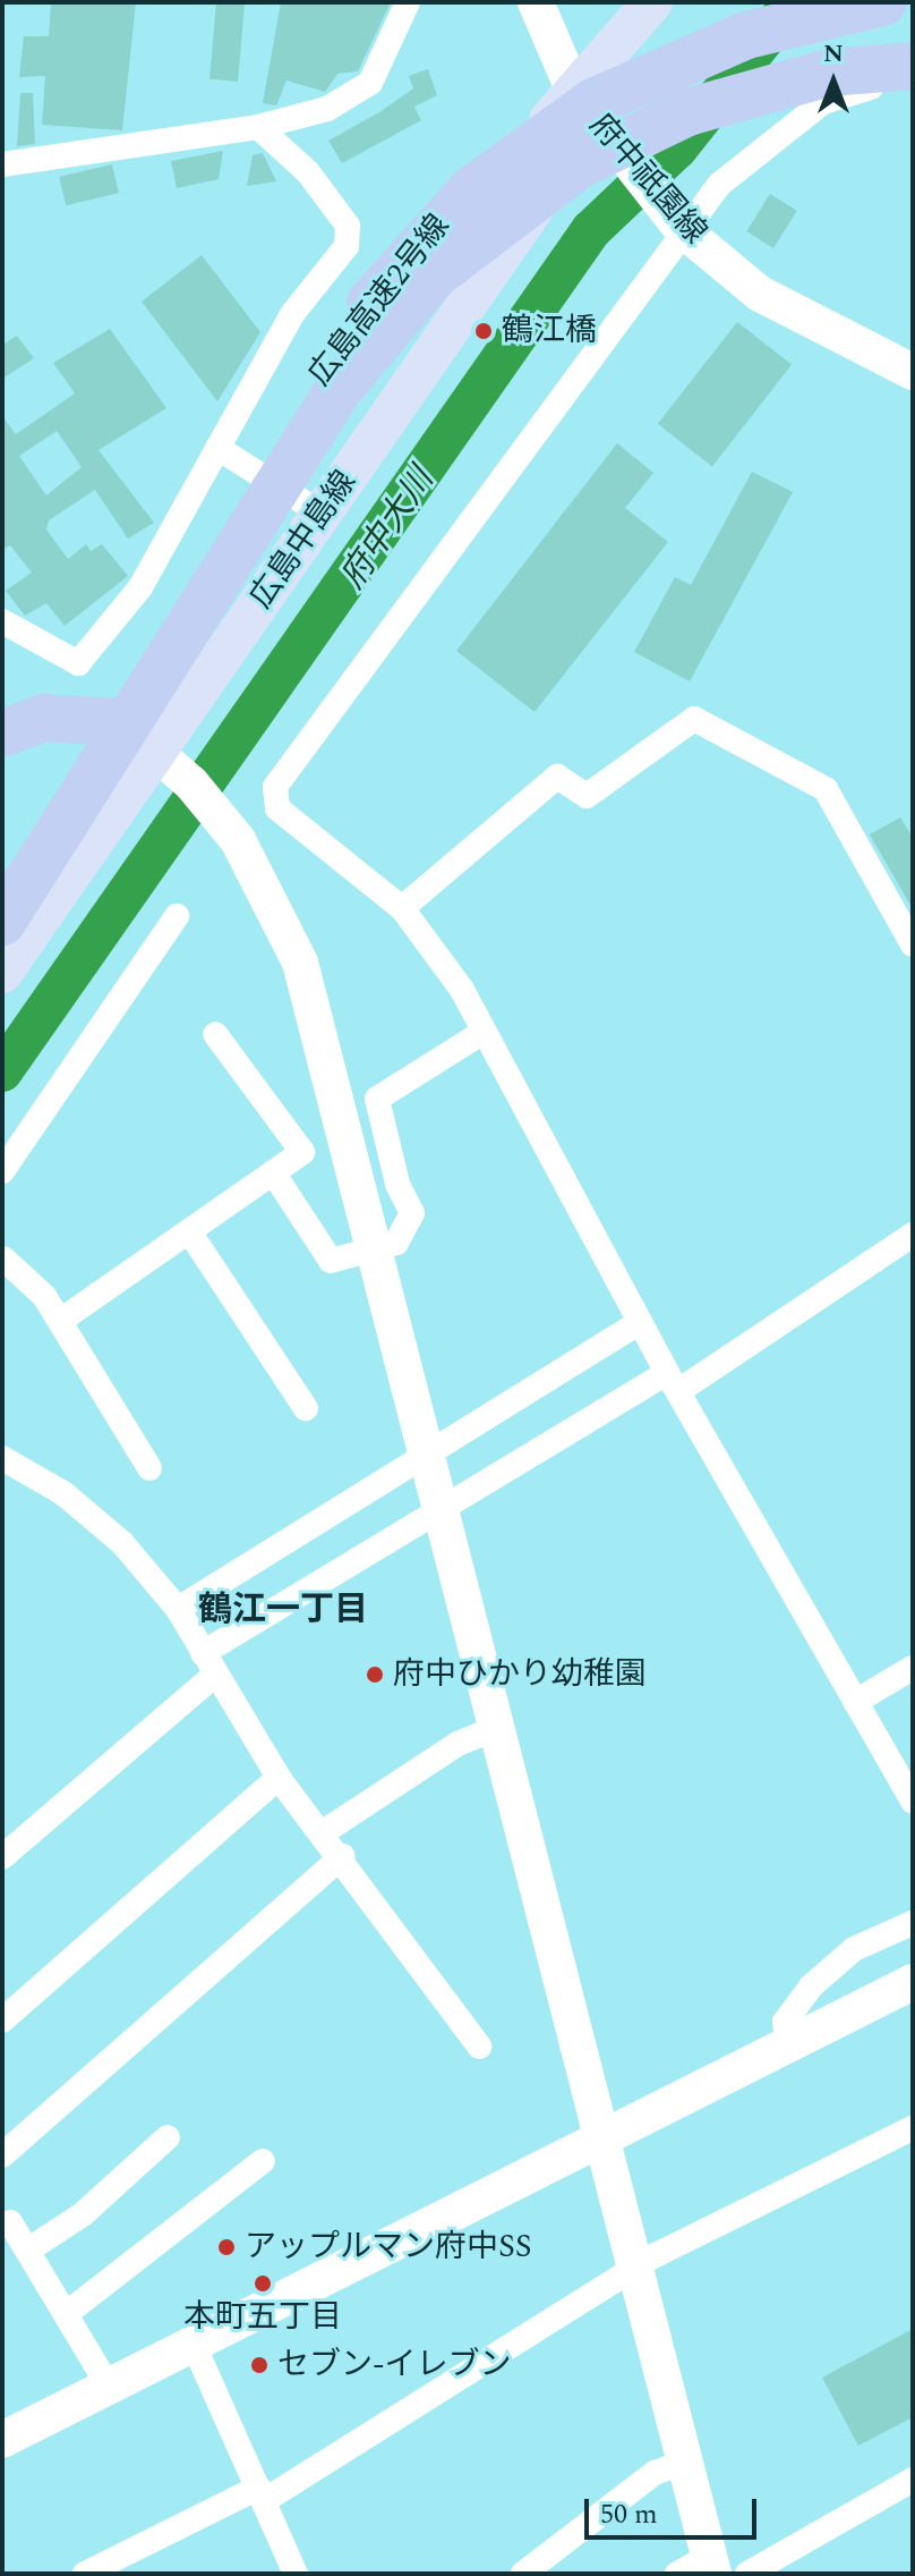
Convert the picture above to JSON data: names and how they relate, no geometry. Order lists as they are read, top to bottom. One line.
{"streets":{"highway":["広島高速2号線"],"main road":["広島中島線"],"street":["府中祇園線"]},"crossings":[["府中祇園線","広島中島線"]],"districts":["鶴江一丁目"],"water":["府中大川"],"places":["鶴江橋","府中ひかり幼稚園","アップルマン府中SS","本町五丁目","セブン-イレブン"],"scale_bar":"50 m","north":"top"}
